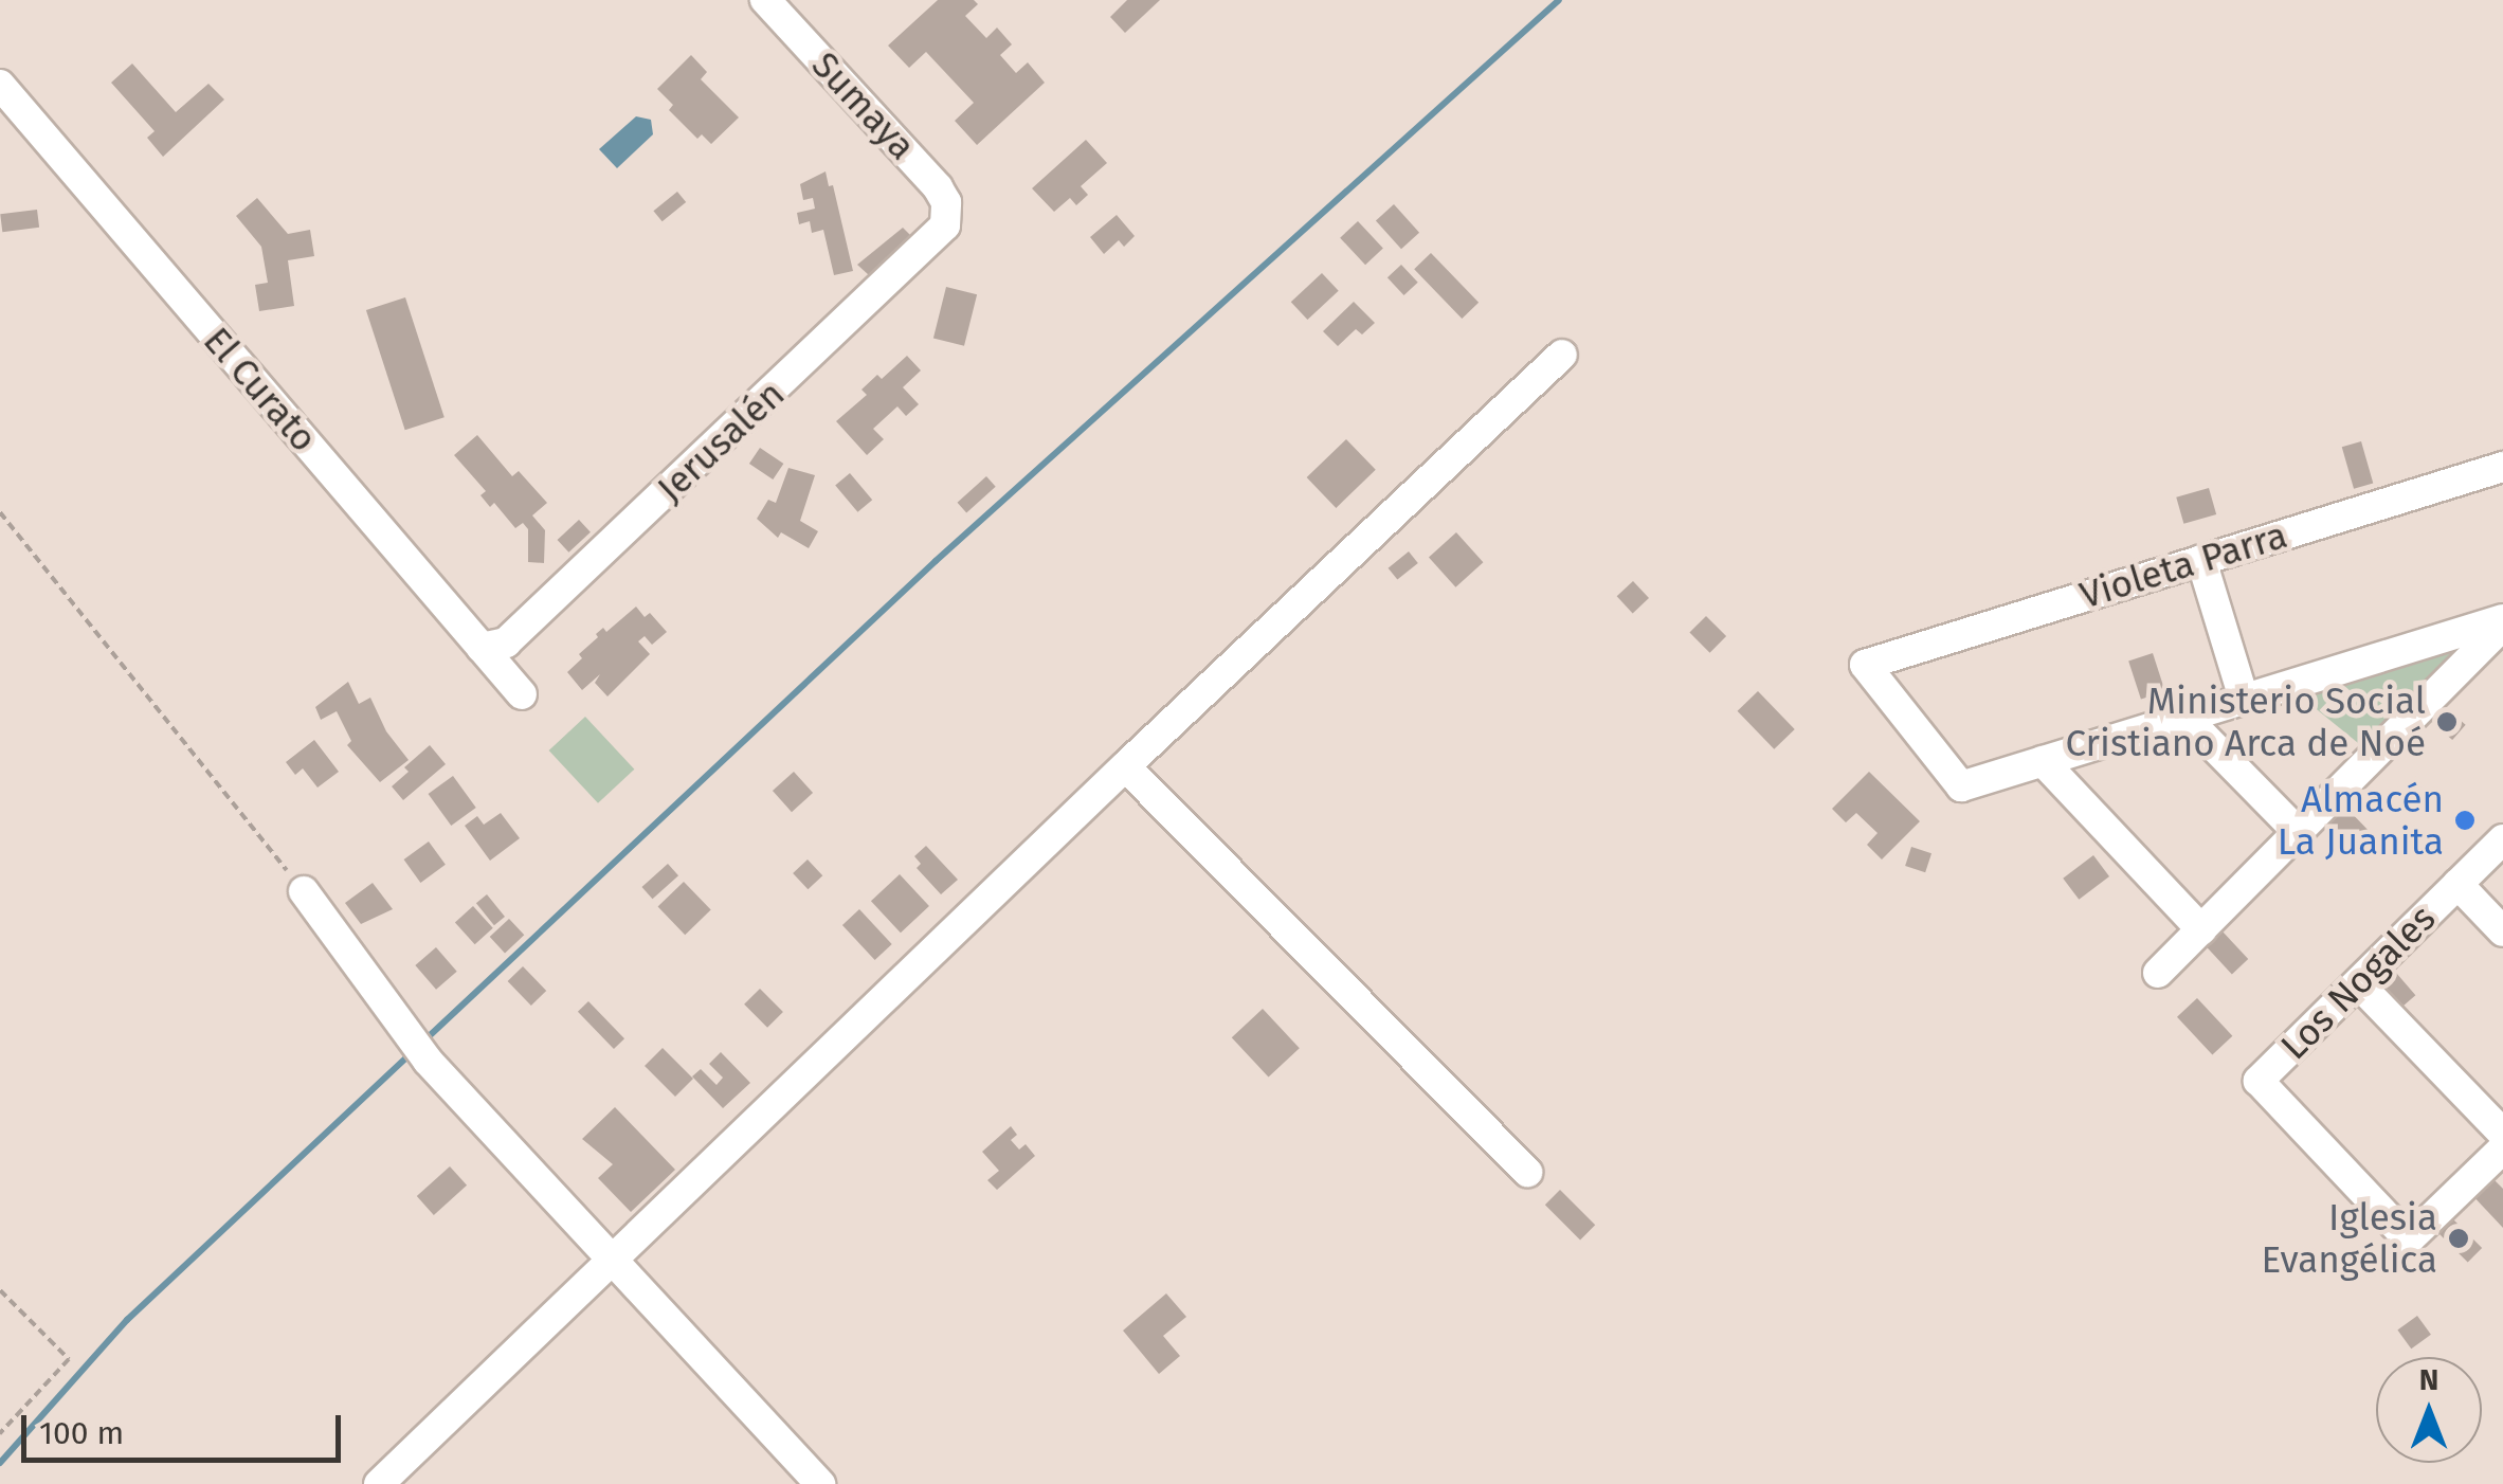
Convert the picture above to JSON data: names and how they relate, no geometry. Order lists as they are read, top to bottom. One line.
{"streets":{"street":["Sumaya","El Curato","Jerusalén","Violeta Parra","Los Nogales"]},"crossings":[["Sumaya","Jerusalén"],["El Curato","Jerusalén"]],"places":["Ministerio Social Cristiano Arca de Noé","Almacén La Juanita","Iglesia Evangélica"],"scale_bar":"100 m","north":"top"}
